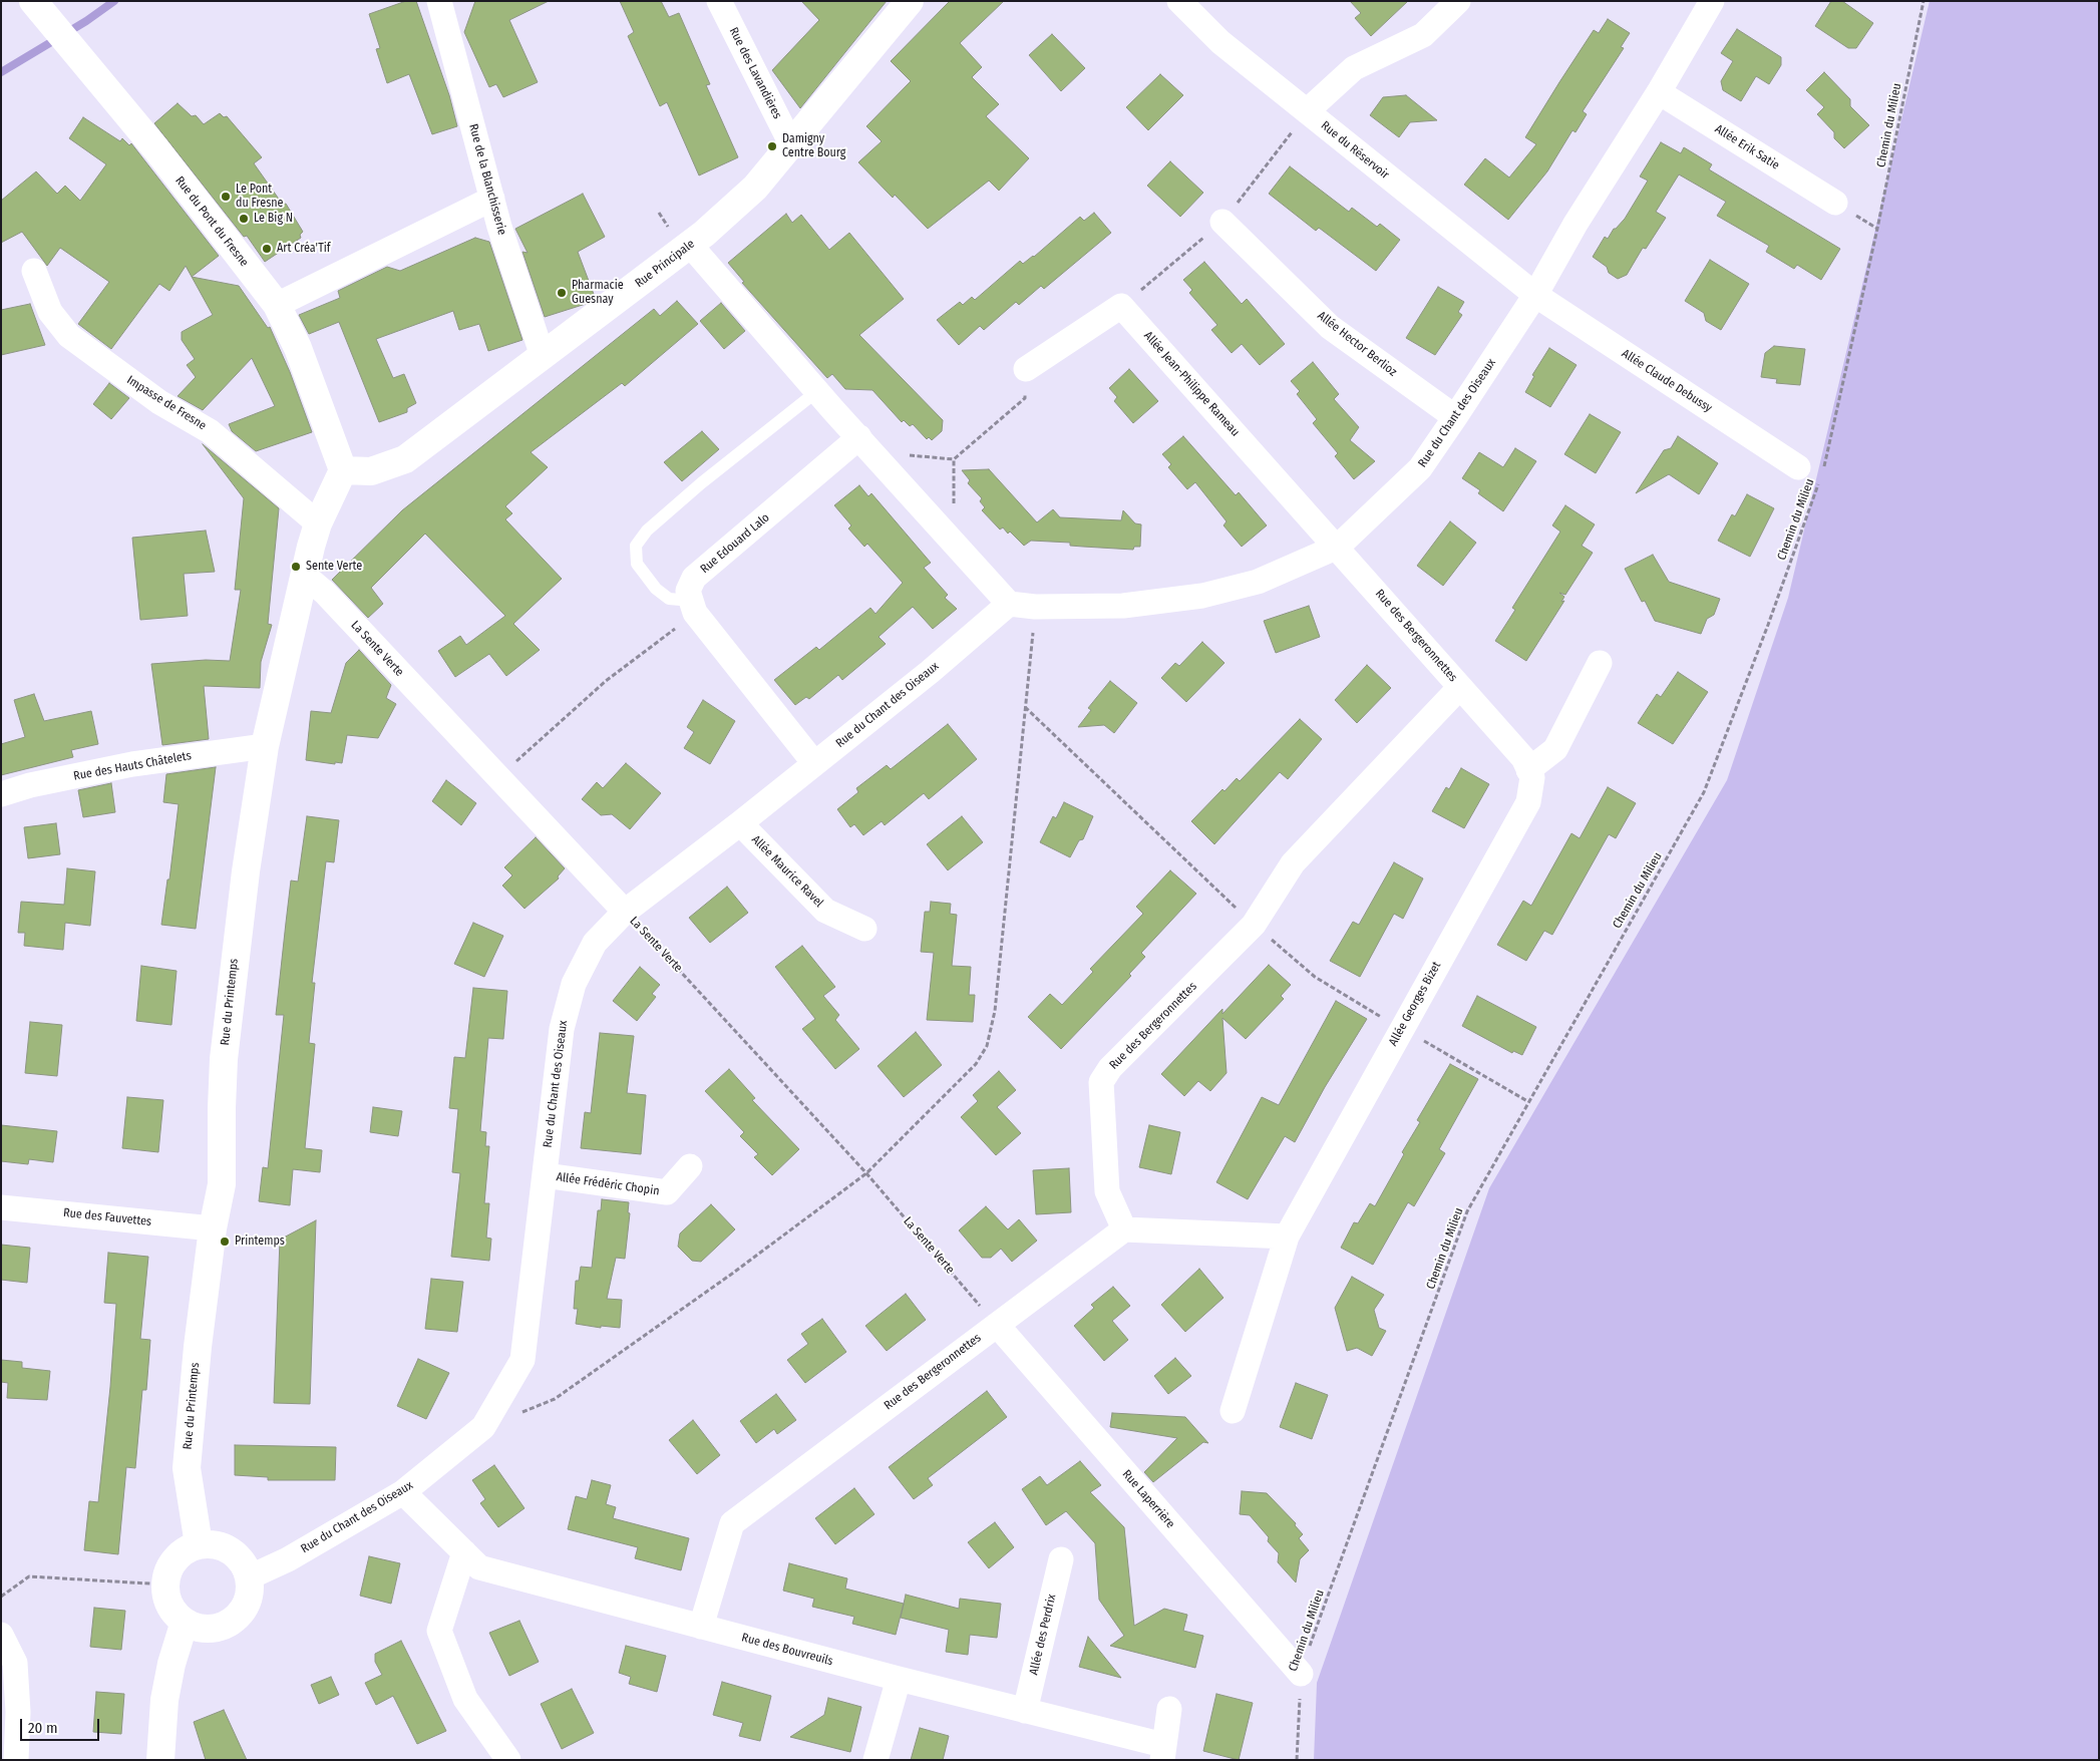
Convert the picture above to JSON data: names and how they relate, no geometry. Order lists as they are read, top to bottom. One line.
{"streets":{"main road":["Rue du Pont du Fresne","Rue Principale","Rue du Printemps"],"street":["Rue des Lavandières","Allée Erik Satie","Rue du Réservoir","Rue de la Blanchisserie","Allée Hector Berlioz","Allée Claude Debussy","Allée Jean-Philippe Rameau","Impasse de Fresne","Rue du Chant des Oiseaux","Rue Edouard Lalo","Rue des Bergeronnettes","La Sente Verte","Rue des Hauts Châtelets","Allée Maurice Ravel","Allée Georges Bizet","Allée Frédéric Chopin","Rue des Fauvettes","Rue Laperrière","Allée des Perdrix","Rue des Bouvreuils"],"path":["Chemin du Milieu"]},"crossings":[["Rue des Lavandières","Rue Principale"],["Chemin du Milieu","Rue Laperrière"],["Allée Erik Satie","Rue du Chant des Oiseaux"],["Rue du Réservoir","Allée Claude Debussy"],["Rue du Réservoir","Rue du Chant des Oiseaux"],["Rue de la Blanchisserie","Rue Principale"],["Rue du Pont du Fresne","Rue Principale"],["Rue du Pont du Fresne","Rue du Printemps"],["Rue Principale","Rue du Printemps"],["Allée Hector Berlioz","Rue du Chant des Oiseaux"],["Allée Claude Debussy","Rue du Chant des Oiseaux"],["Allée Jean-Philippe Rameau","Rue du Chant des Oiseaux"],["Allée Jean-Philippe Rameau","Rue des Bergeronnettes"],["Impasse de Fresne","Rue du Printemps"],["Rue du Chant des Oiseaux","Rue des Bergeronnettes"],["Rue du Chant des Oiseaux","La Sente Verte"],["Rue du Chant des Oiseaux","Allée Maurice Ravel"],["Rue du Chant des Oiseaux","Rue du Printemps"],["Rue du Chant des Oiseaux","Allée Frédéric Chopin"],["Rue du Chant des Oiseaux","Rue des Bouvreuils"],["Rue des Bergeronnettes","La Sente Verte"],["Rue des Bergeronnettes","Allée Georges Bizet"],["Rue des Bergeronnettes","Rue Laperrière"],["Rue des Bergeronnettes","Rue des Bouvreuils"],["La Sente Verte","Rue du Printemps"],["La Sente Verte","Rue Laperrière"],["Rue des Hauts Châtelets","Rue du Printemps"],["Rue du Printemps","Rue des Fauvettes"],["Allée des Perdrix","Rue des Bouvreuils"]],"places":["Damigny Centre Bourg","Le Pont du Fresne","Le Big N","Art Créa'Tif","Pharmacie Guesnay","Sente Verte","Printemps"],"scale_bar":"20 m"}
